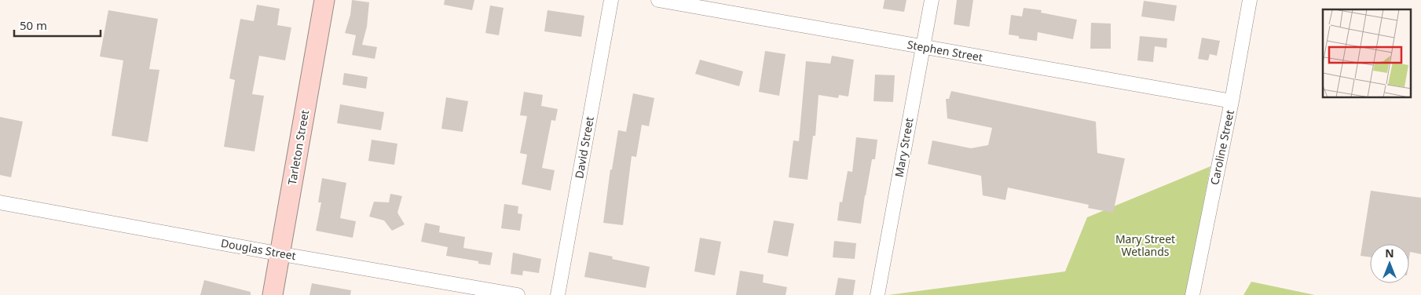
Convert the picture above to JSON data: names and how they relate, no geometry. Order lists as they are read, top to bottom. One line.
{"streets":{"main road":["Tarleton Street"],"street":["Stephen Street","David Street","Mary Street","Caroline Street","Douglas Street"]},"crossings":[["Stephen Street","Mary Street"],["Stephen Street","Caroline Street"],["Tarleton Street","Douglas Street"]],"parks":["Mary Street Wetlands"],"scale_bar":"50 m","north":"top"}
